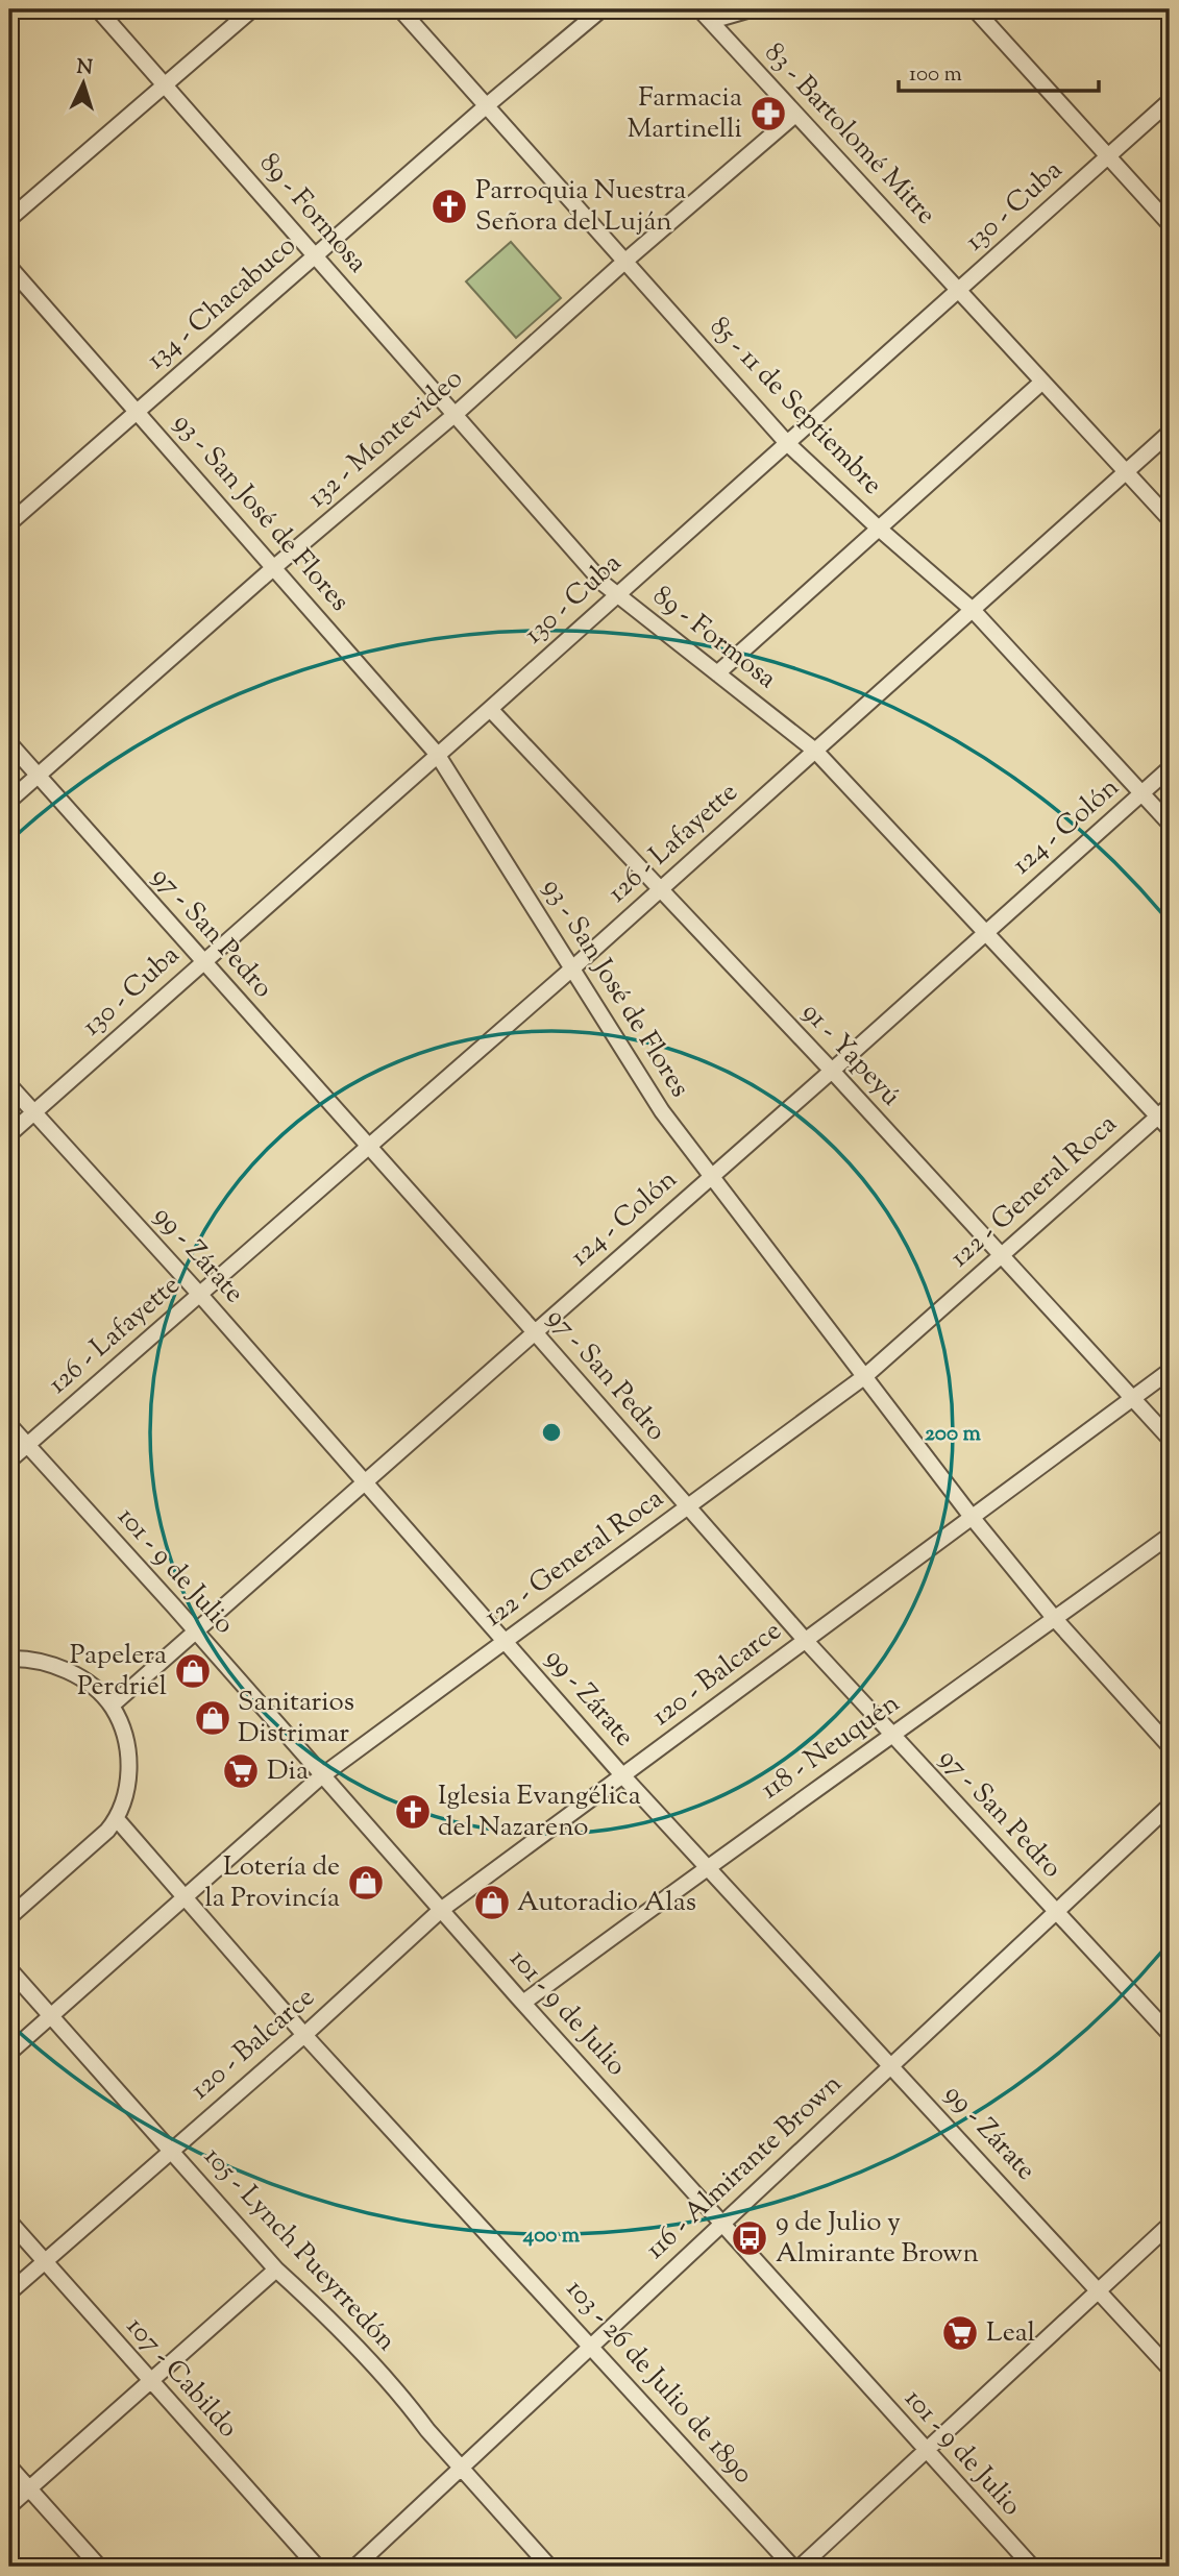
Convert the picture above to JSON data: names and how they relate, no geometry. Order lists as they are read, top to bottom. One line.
{"streets":{"street":["83 - Bartolomé Mitre","130 - Cuba","89 - Formosa","134 - Chacabuco","85 - 11 de Septiembre","132 - Montevideo","93 - San José de Flores","124 - Colón","126 - Lafayette","97 - San Pedro","91 - Yapeyú","122 - General Roca","99 - Zárate","101 - 9 de Julio","120 - Balcarce","118 - Neuquén","116 - Almirante Brown","105 - Lynch Pueyrredón","107 - Cabildo","103 - 26 de Julio de 1890"]},"crossings":[["83 - Bartolomé Mitre","130 - Cuba"],["83 - Bartolomé Mitre","132 - Montevideo"],["83 - Bartolomé Mitre","126 - Lafayette"],["130 - Cuba","89 - Formosa"],["130 - Cuba","85 - 11 de Septiembre"],["130 - Cuba","93 - San José de Flores"],["130 - Cuba","97 - San Pedro"],["130 - Cuba","91 - Yapeyú"],["130 - Cuba","99 - Zárate"],["89 - Formosa","134 - Chacabuco"],["89 - Formosa","132 - Montevideo"],["89 - Formosa","124 - Colón"],["89 - Formosa","126 - Lafayette"],["89 - Formosa","122 - General Roca"],["134 - Chacabuco","85 - 11 de Septiembre"],["134 - Chacabuco","93 - San José de Flores"],["85 - 11 de Septiembre","132 - Montevideo"],["85 - 11 de Septiembre","124 - Colón"],["85 - 11 de Septiembre","126 - Lafayette"],["132 - Montevideo","93 - San José de Flores"],["132 - Montevideo","97 - San Pedro"],["93 - San José de Flores","124 - Colón"],["93 - San José de Flores","126 - Lafayette"],["93 - San José de Flores","122 - General Roca"],["93 - San José de Flores","120 - Balcarce"],["93 - San José de Flores","118 - Neuquén"],["124 - Colón","97 - San Pedro"],["124 - Colón","91 - Yapeyú"],["124 - Colón","99 - Zárate"],["124 - Colón","101 - 9 de Julio"],["126 - Lafayette","97 - San Pedro"],["126 - Lafayette","91 - Yapeyú"],["126 - Lafayette","99 - Zárate"],["126 - Lafayette","101 - 9 de Julio"],["97 - San Pedro","122 - General Roca"],["97 - San Pedro","120 - Balcarce"],["97 - San Pedro","118 - Neuquén"],["97 - San Pedro","116 - Almirante Brown"],["91 - Yapeyú","122 - General Roca"],["91 - Yapeyú","120 - Balcarce"],["122 - General Roca","99 - Zárate"],["122 - General Roca","101 - 9 de Julio"],["122 - General Roca","105 - Lynch Pueyrredón"],["122 - General Roca","103 - 26 de Julio de 1890"],["99 - Zárate","120 - Balcarce"],["99 - Zárate","118 - Neuquén"],["99 - Zárate","116 - Almirante Brown"],["101 - 9 de Julio","120 - Balcarce"],["101 - 9 de Julio","118 - Neuquén"],["101 - 9 de Julio","116 - Almirante Brown"],["120 - Balcarce","105 - Lynch Pueyrredón"],["120 - Balcarce","107 - Cabildo"],["120 - Balcarce","103 - 26 de Julio de 1890"],["116 - Almirante Brown","105 - Lynch Pueyrredón"],["116 - Almirante Brown","103 - 26 de Julio de 1890"]],"places":{"pharmacy":["Farmacia Martinelli"],"church":["Parroquia Nuestra Señora del Luján","Iglesia Evangélica del Nazareno"],"shop":["Papelera Perdriel","Sanitarios Distrimar","Lotería de la Provincía","Autoradio Alas"],"supermarket":["Dia","Leal"],"bus stop":["9 de Julio y Almirante Brown"]},"scale_bar":"100 m","north":"top","rings":["200 m","400 m"]}
